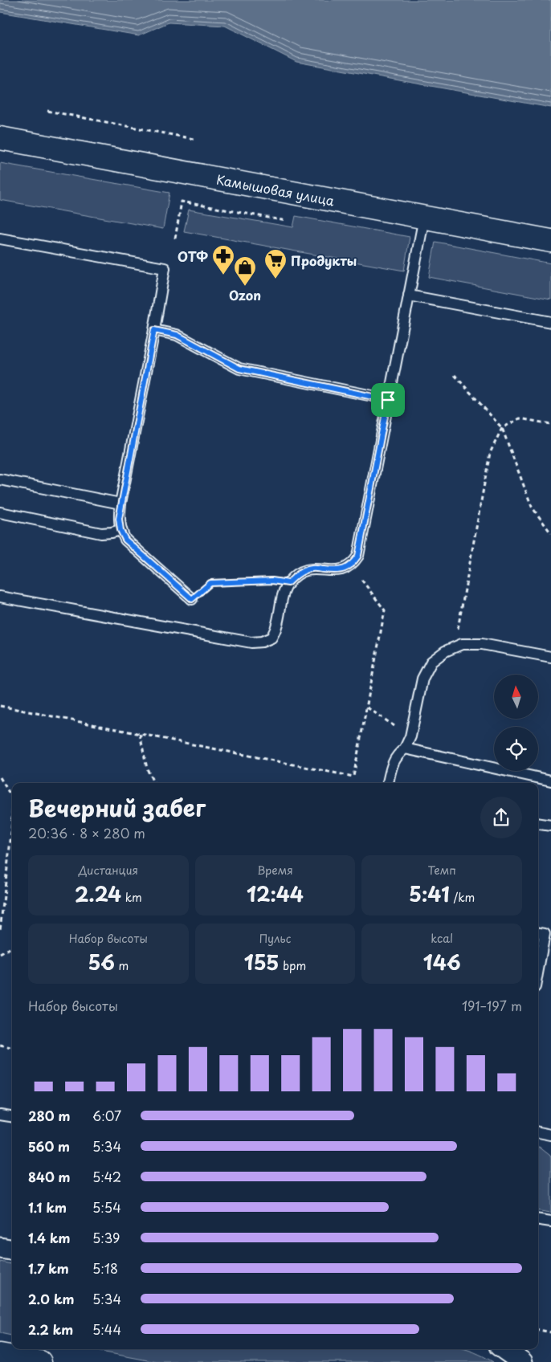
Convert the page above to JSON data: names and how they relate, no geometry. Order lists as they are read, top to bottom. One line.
{"streets":{"street":["Камышовая улица"]},"places":{"pharmacy":["ОТФ"],"supermarket":["Продукты"],"shop":["Ozon"]},"north":"top","page":{"heading":["Вечерний забег","20:36 · 8 × 280 m"],"stats":[["Дистанция","2.24 km"],["Время","12:44"],["Темп","5:41 /km"],["Набор высоты","56 m"],["Пульс","155 bpm"],["kcal","146"]],"chart":["Набор высоты","191–197 m"],"list":[{"name":"280 m","note":"6:07"},{"name":"560 m","note":"5:34"},{"name":"840 m","note":"5:42"},{"name":"1.1 km","note":"5:54"},{"name":"1.4 km","note":"5:39"},{"name":"1.7 km","note":"5:18"},{"name":"2.0 km","note":"5:34"},{"name":"2.2 km","note":"5:44"}]}}
